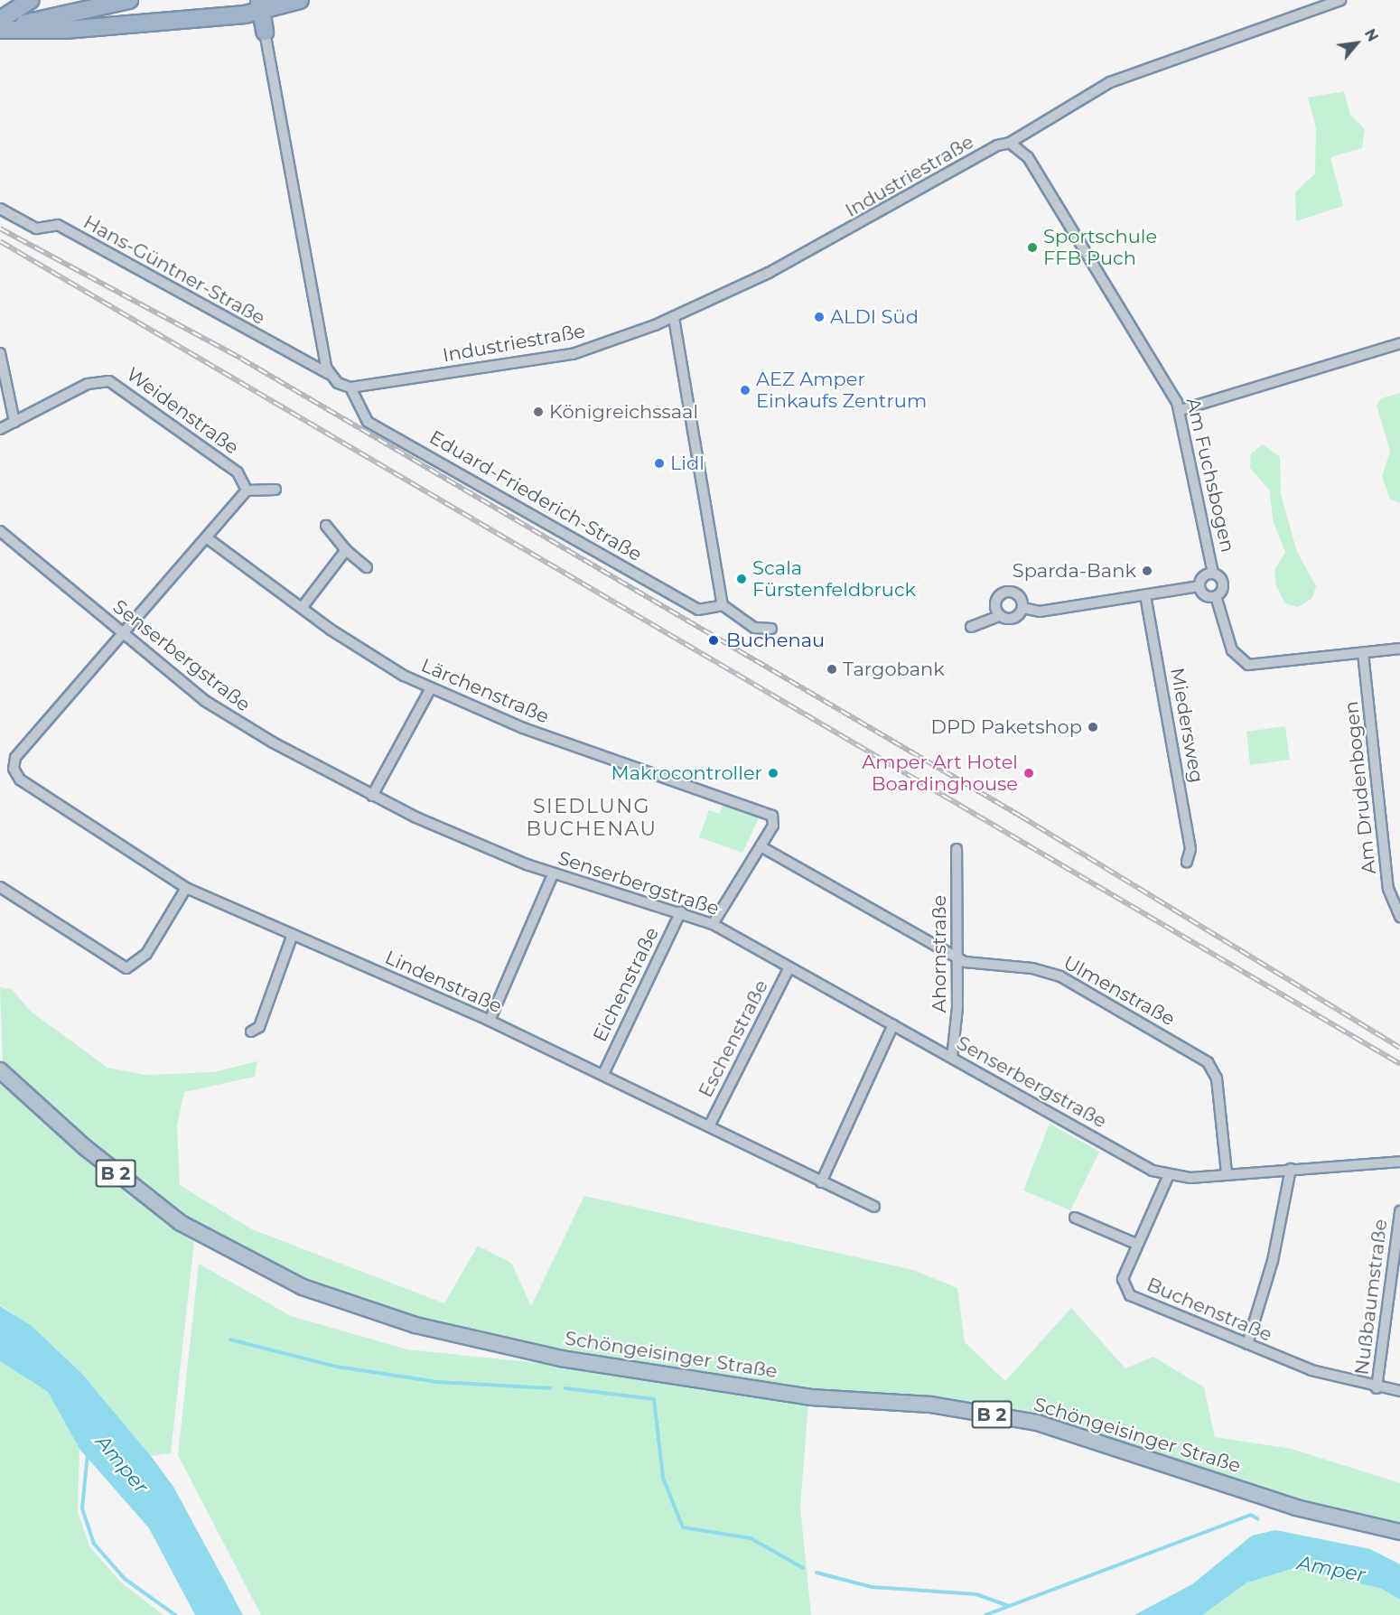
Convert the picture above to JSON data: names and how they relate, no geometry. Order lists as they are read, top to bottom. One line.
{"streets":{"main road":["B 2","Schöngeisinger Straße"],"street":["Industriestraße","Hans-Güntner-Straße","Weidenstraße","Am Fuchsbogen","Eduard-Friederich-Straße","Senserbergstraße","Lärchenstraße","Miedersweg","Am Drudenbogen","Ahornstraße","Lindenstraße","Eichenstraße","Ulmenstraße","Eschenstraße","Nußbaumstraße","Buchenstraße"]},"crossings":[["Industriestraße","Am Fuchsbogen"],["Industriestraße","Eduard-Friederich-Straße"],["Senserbergstraße","Ahornstraße"],["Senserbergstraße","Lindenstraße"],["Senserbergstraße","Eichenstraße"],["Senserbergstraße","Eschenstraße"],["Senserbergstraße","Buchenstraße"],["Lärchenstraße","Ulmenstraße"],["Ahornstraße","Ulmenstraße"],["Lindenstraße","Eichenstraße"],["Lindenstraße","Eschenstraße"],["Nußbaumstraße","Buchenstraße"]],"districts":["SIEDLUNG BUCHENAU"],"water":["Amper"],"places":["Sportschule FFB Puch","ALDI Süd","AEZ Amper Einkaufs Zentrum","Königreichssaal","Lidl","Sparda-Bank","Scala Fürstenfeldbruck","Buchenau","Targobank","DPD Paketshop","Makrocontroller","Amper Art Hotel Boardinghouse"],"north":"top right"}
